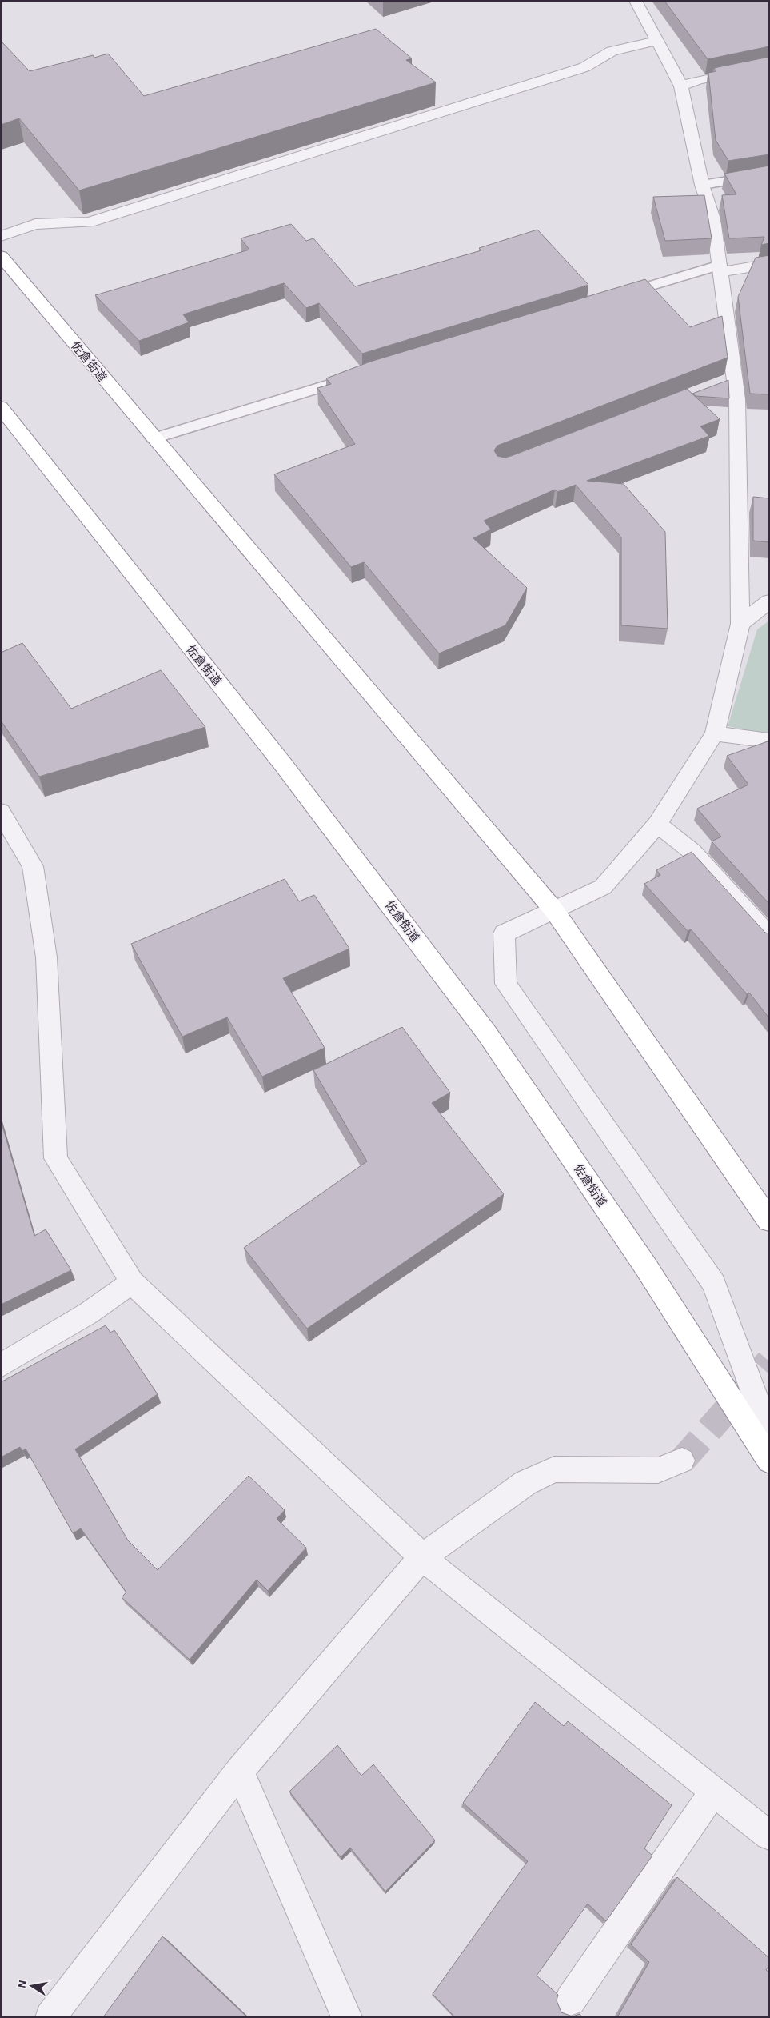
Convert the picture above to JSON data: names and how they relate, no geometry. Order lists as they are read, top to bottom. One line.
{"streets":{"highway":["佐倉街道"]},"north":"left"}
